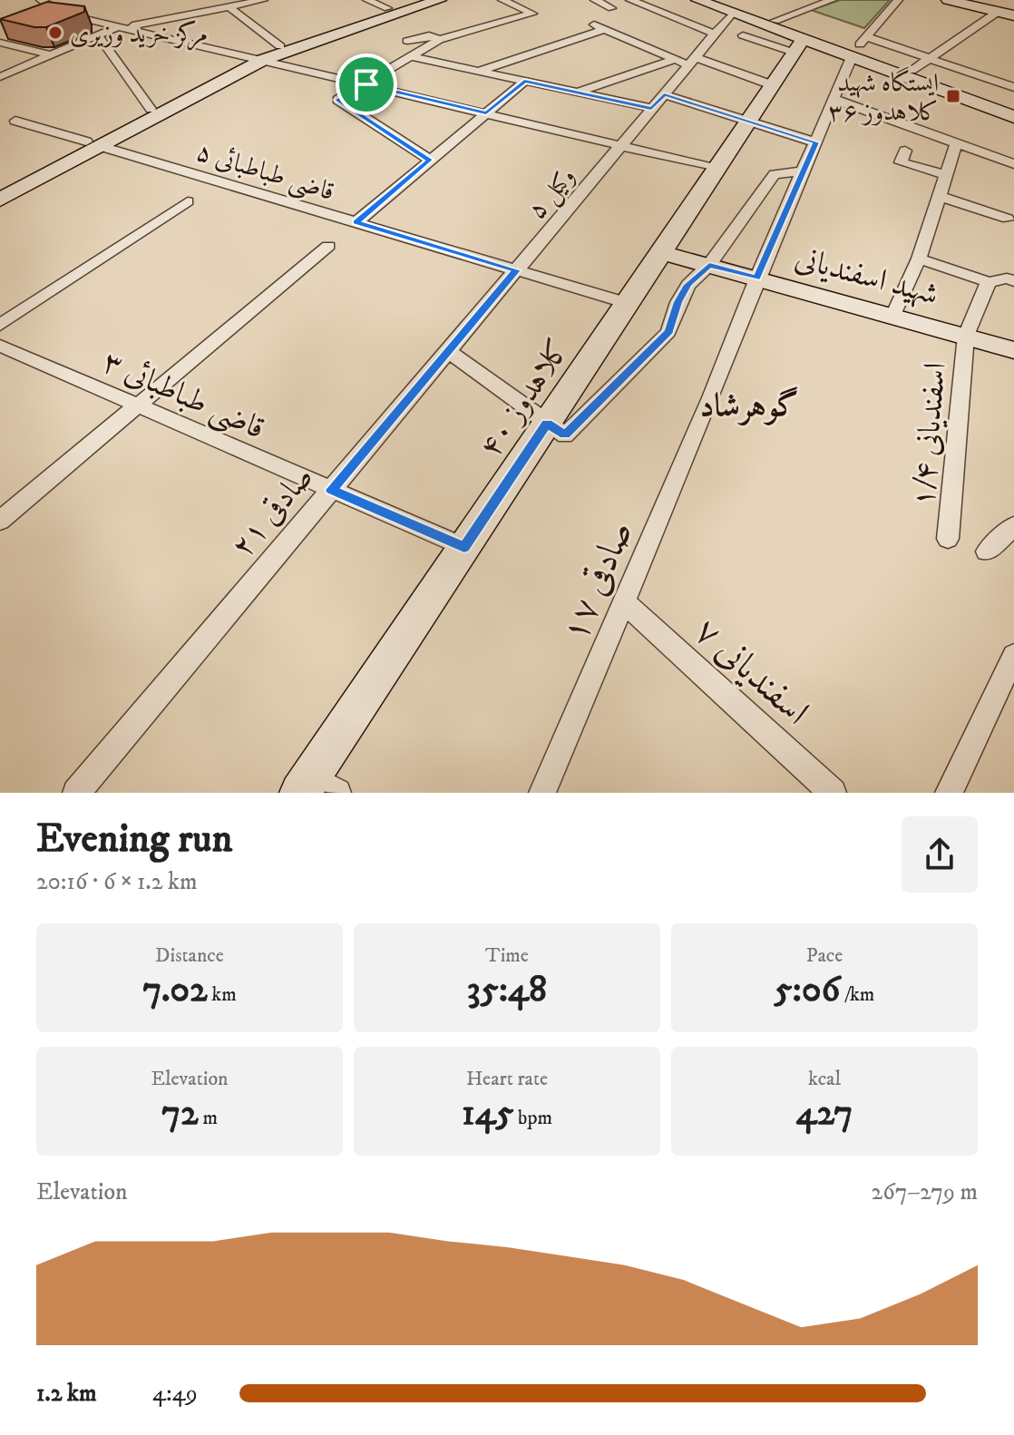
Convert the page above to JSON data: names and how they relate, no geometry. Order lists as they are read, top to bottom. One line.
{"streets":{"main road":["شهید اسفندیانی","کلاهدوز ۴۰"],"street":["قاضی طباطبائی ۵","وکيل ۵","قاضی طباطبائی ۳","اسفندیانی ۱/۴","صادقی ۲۱","صادقی ۱۷","اسفندیانی ۷"]},"crossings":[["قاضی طباطبائی ۵","وکيل ۵"],["قاضی طباطبائی ۵","کلاهدوز ۴۰"],["قاضی طباطبائی ۵","صادقی ۲۱"],["وکيل ۵","صادقی ۲۱"],["شهید اسفندیانی","کلاهدوز ۴۰"],["شهید اسفندیانی","اسفندیانی ۱/۴"],["شهید اسفندیانی","صادقی ۱۷"],["قاضی طباطبائی ۳","کلاهدوز ۴۰"],["قاضی طباطبائی ۳","صادقی ۲۱"],["صادقی ۱۷","اسفندیانی ۷"]],"districts":["گوهرشاد"],"places":{"other":["مرکز خرید وزیری"],"transit":["ایستگاه شهید کلاهدوز ۳۶"]},"page":{"heading":["Evening run","20:16 · 6 × 1.2 km"],"stats":[["Distance","7.02 km"],["Time","35:48"],["Pace","5:06 /km"],["Elevation","72 m"],["Heart rate","145 bpm"],["kcal","427"]],"chart":["Elevation","267–279 m"],"list":[{"name":"1.2 km","note":"4:49"}]}}
